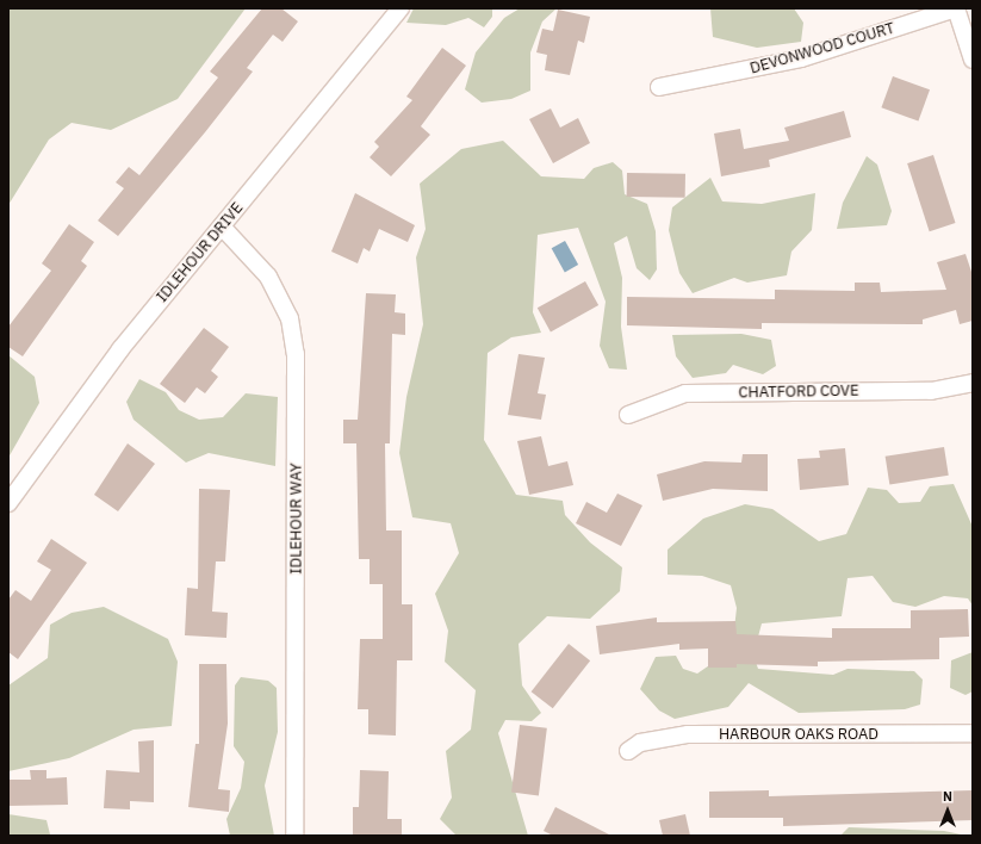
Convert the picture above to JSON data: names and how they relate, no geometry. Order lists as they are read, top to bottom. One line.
{"streets":{"street":["DEVONWOOD COURT","IDLEHOUR DRIVE","CHATFORD COVE","IDLEHOUR WAY","HARBOUR OAKS ROAD"]},"crossings":[["IDLEHOUR DRIVE","IDLEHOUR WAY"]],"north":"top"}
